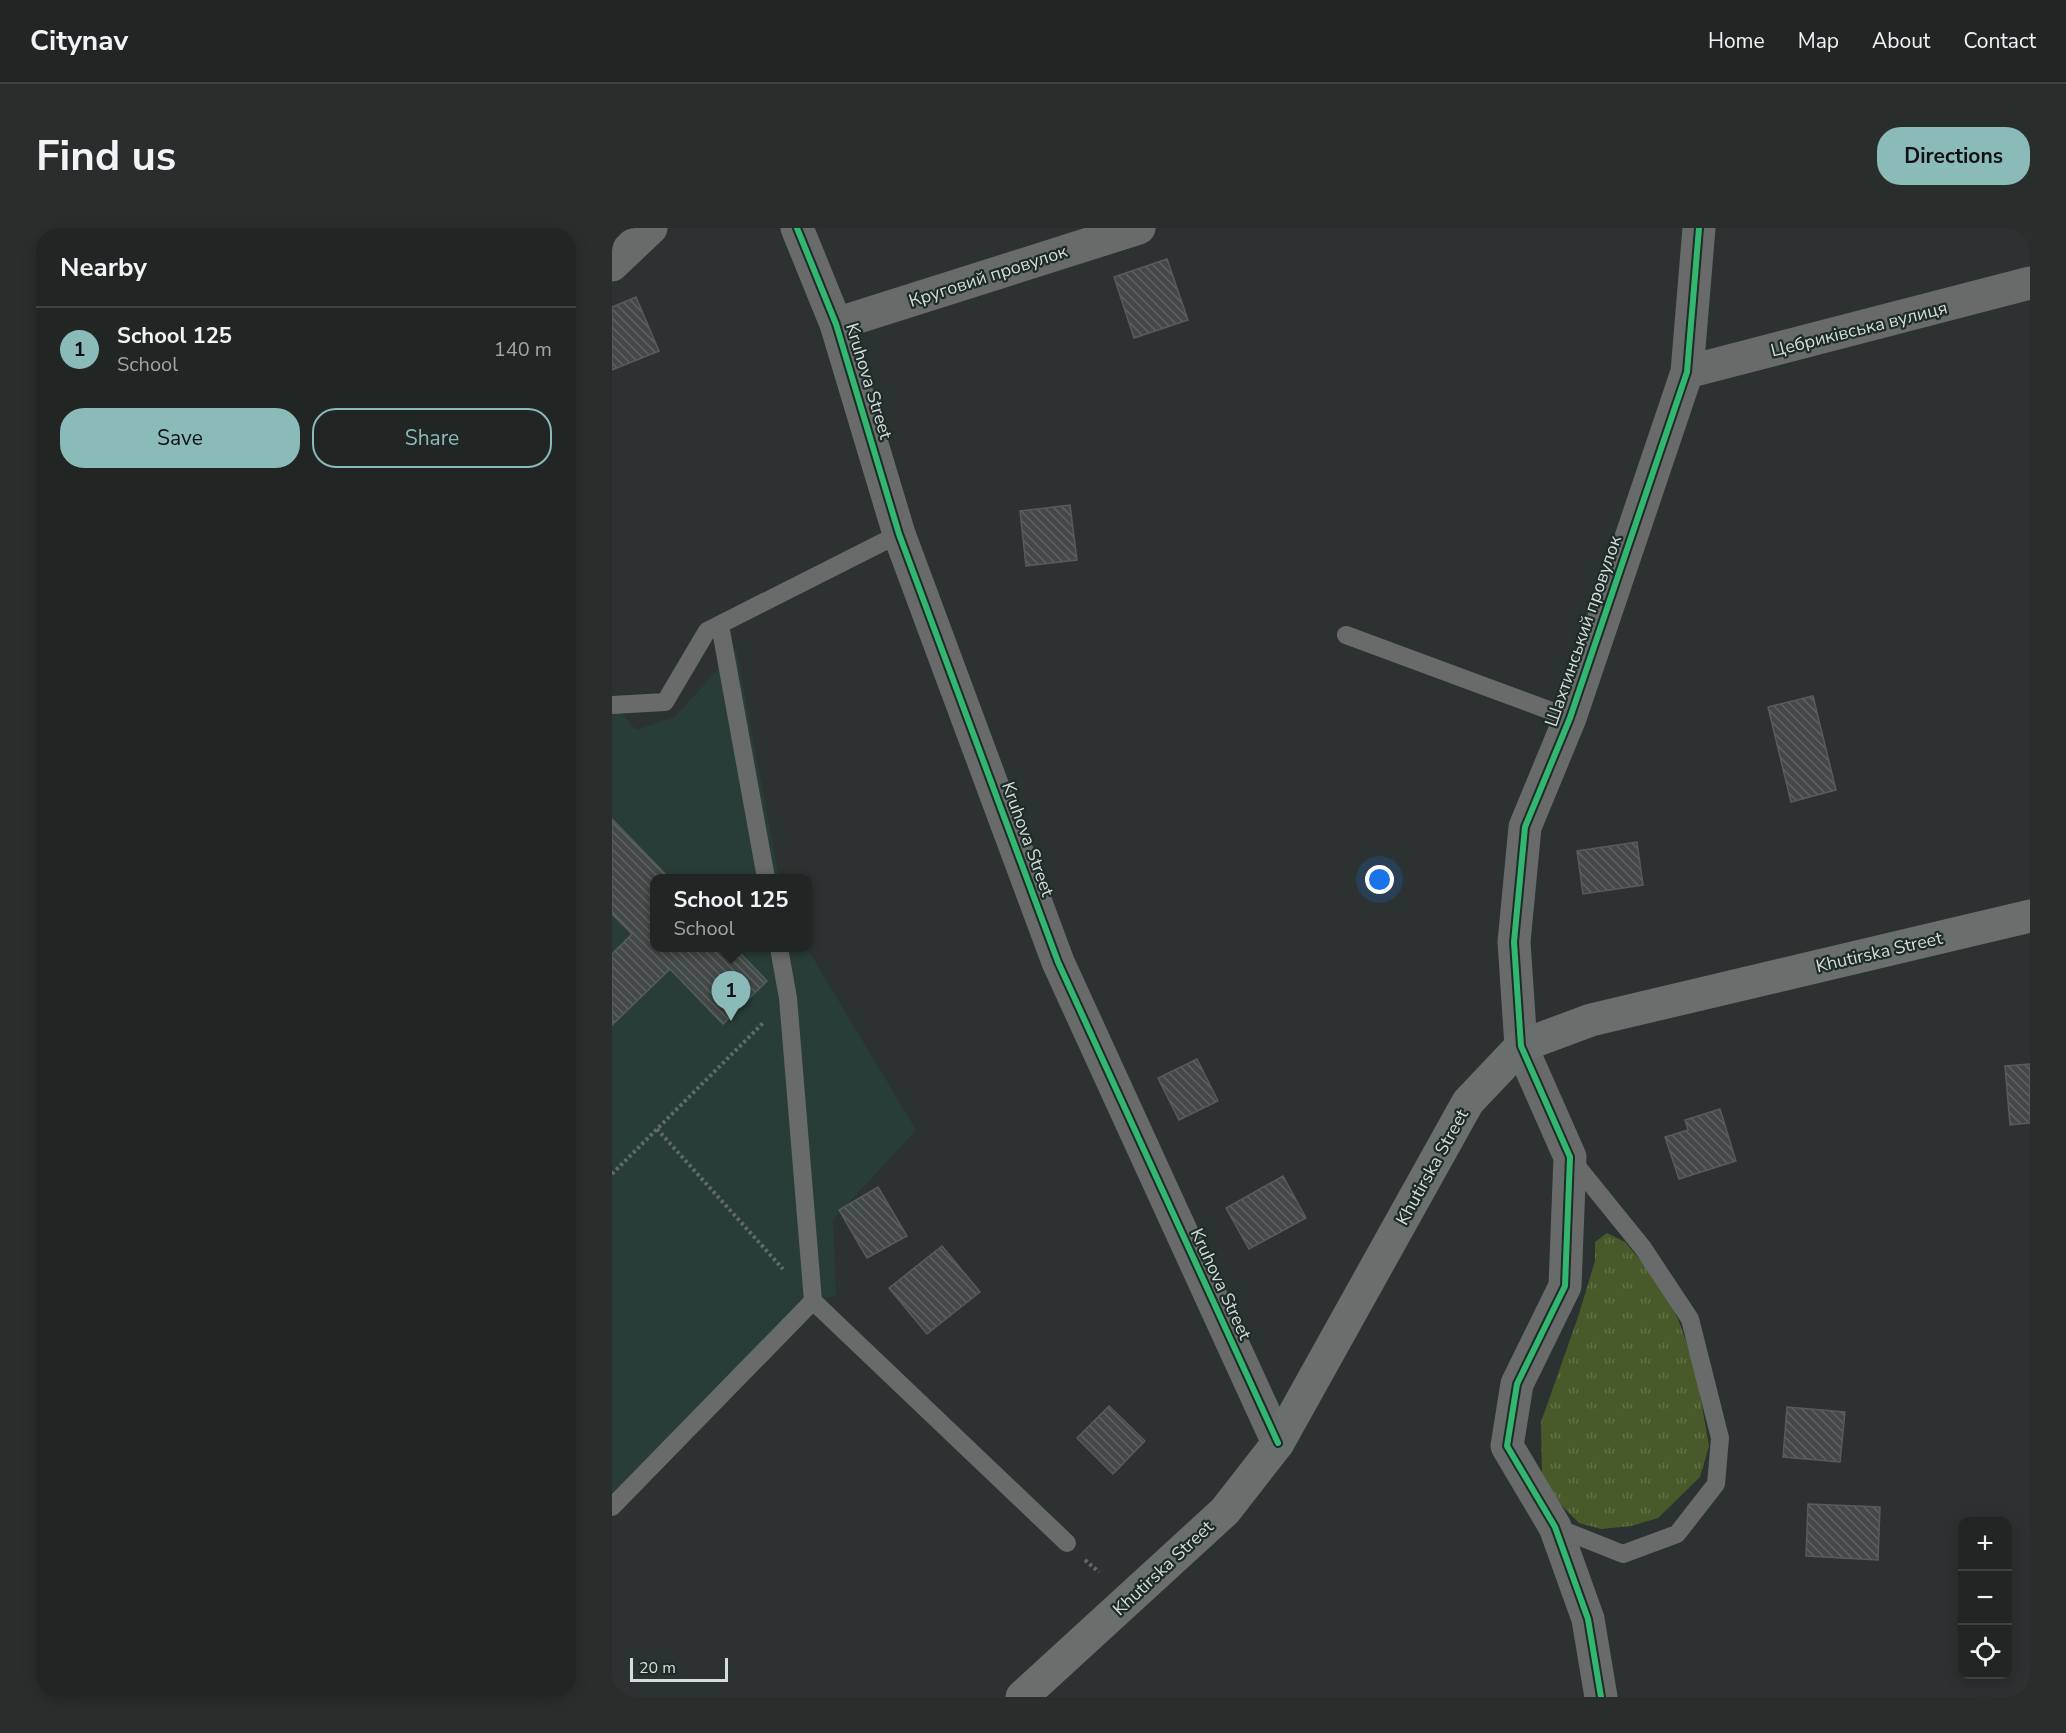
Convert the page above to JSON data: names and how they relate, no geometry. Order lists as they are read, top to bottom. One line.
{"streets":{"main road":["Khutirska Street"],"street":["Круговий провулок","Цебриківська вулиця","Kruhova Street","Шахтинський провулок"]},"crossings":[["Круговий провулок","Kruhova Street"],["Цебриківська вулиця","Шахтинський провулок"],["Kruhova Street","Khutirska Street"],["Шахтинський провулок","Khutirska Street"]],"scale_bar":"20 m","page":{"header":"Citynav","nav":["Home","Map","About","Contact"],"buttons":["Directions",["Save","Share"]],"title":"Find us","heading":"Nearby","list":[{"mark":"1","name":"School 125","note":"School","value":"140 m"}],"popup":["School 125","School"],"pins":"1","map_buttons":["+","−"],"scale":"20 m"}}
